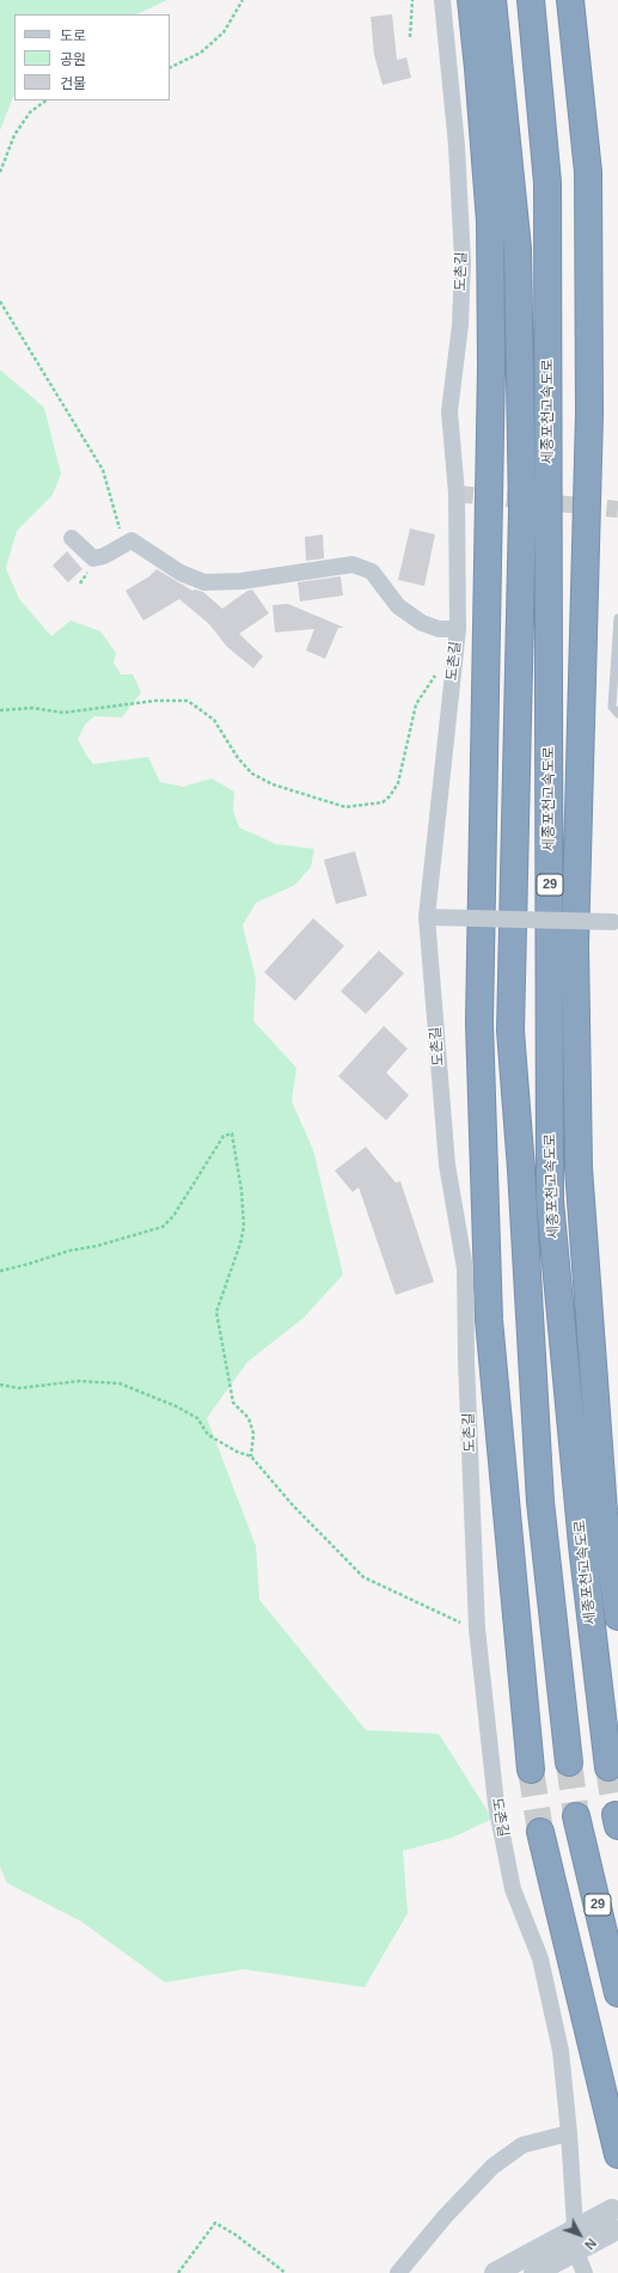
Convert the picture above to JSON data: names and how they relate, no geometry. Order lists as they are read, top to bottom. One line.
{"streets":{"highway":["세종포천고속도로","29"],"street":["도촌길"]},"legend":["도로","공원","건물"],"north":"bottom right"}
